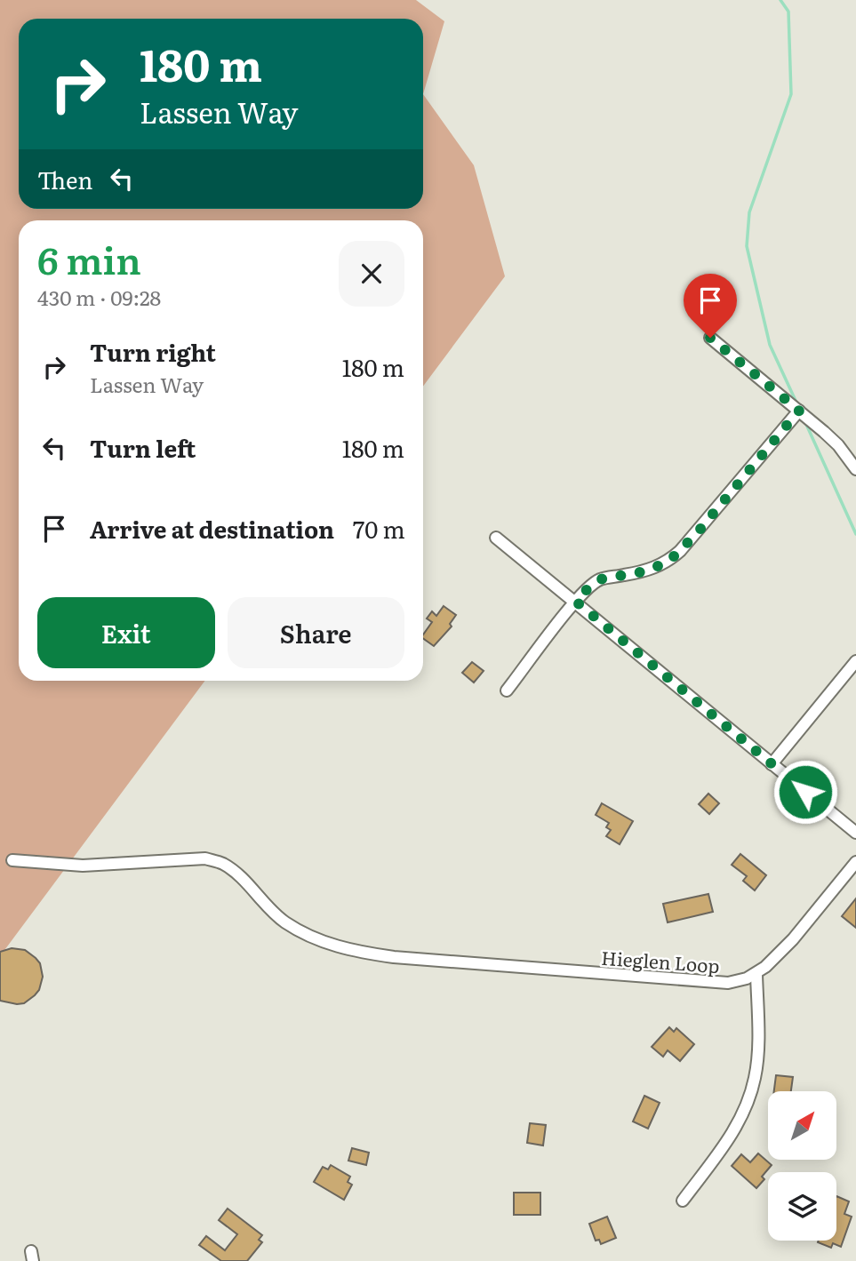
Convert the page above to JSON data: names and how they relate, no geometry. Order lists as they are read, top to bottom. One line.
{"streets":{"street":["Hieglen Loop"]},"north":"top right","page":{"turn":["180 m","Lassen Way"],"then":"Then","heading":["6 min","430 m · 09:28"],"list":[{"name":"Turn right","note":"Lassen Way","value":"180 m"},{"name":"Turn left","value":"180 m"},{"name":"Arrive at destination","value":"70 m"}],"buttons":["Exit","Share"]}}
